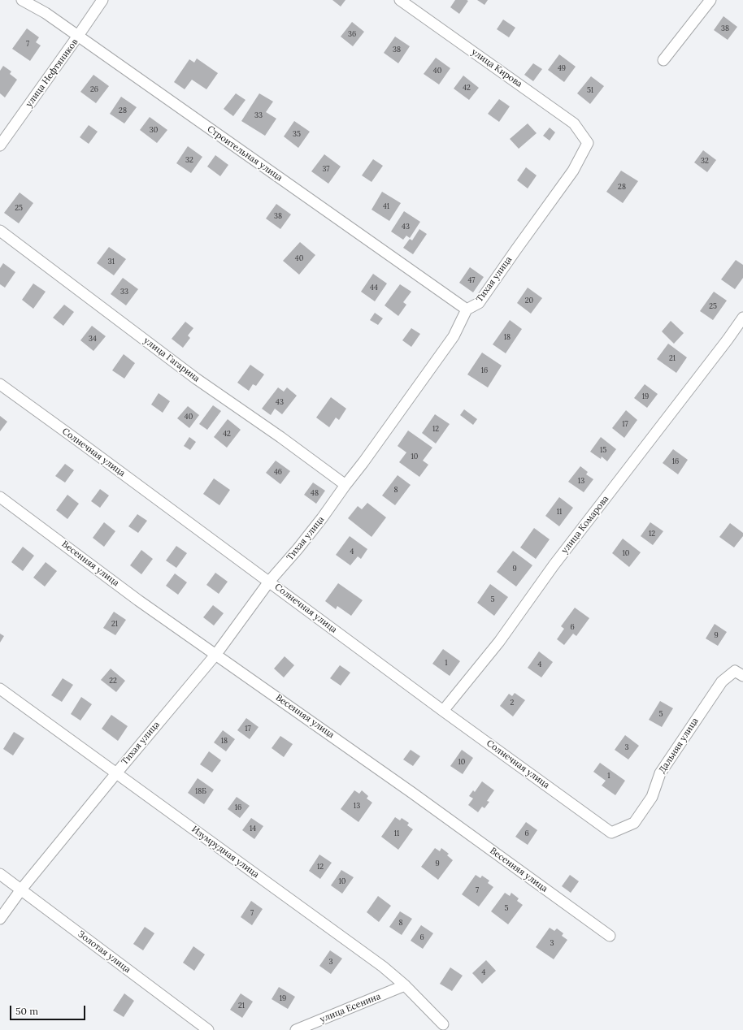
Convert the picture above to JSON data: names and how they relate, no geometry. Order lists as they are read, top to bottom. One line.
{"streets":{"street":["улица Кирова","улица Нефтяников","Строительная улица","Тихая улица","улица Гагарина","Солнечная улица","улица Комарова","Весенняя улица","Дальняя улица","Изумрудная улица","Золотая улица","улица Есенина"]},"crossings":[["улица Кирова","Тихая улица"],["улица Нефтяников","Строительная улица"],["Строительная улица","Тихая улица"],["Тихая улица","улица Гагарина"],["Тихая улица","Солнечная улица"],["Тихая улица","Весенняя улица"],["Тихая улица","Изумрудная улица"],["Тихая улица","Золотая улица"],["Солнечная улица","улица Комарова"],["Солнечная улица","Дальняя улица"],["Изумрудная улица","улица Есенина"]],"house_numbers":["38","36","7","38","49","40","42","26","51","28","33","30","35","32","32","37","28","41","25","38","43","40","31","47","44","33","20","25","18","34","21","16","19","43","40","17","12","42","15","10","16","46","13","8","48","11","12","4","10","9","5","21","6","9","1","4","22","2","5","17","18","3","10","1","18Б","13","16","14","11","6","9","12","10","7","5","7","8","6","3","3","4","19","21"],"scale_bar":"50 m"}
